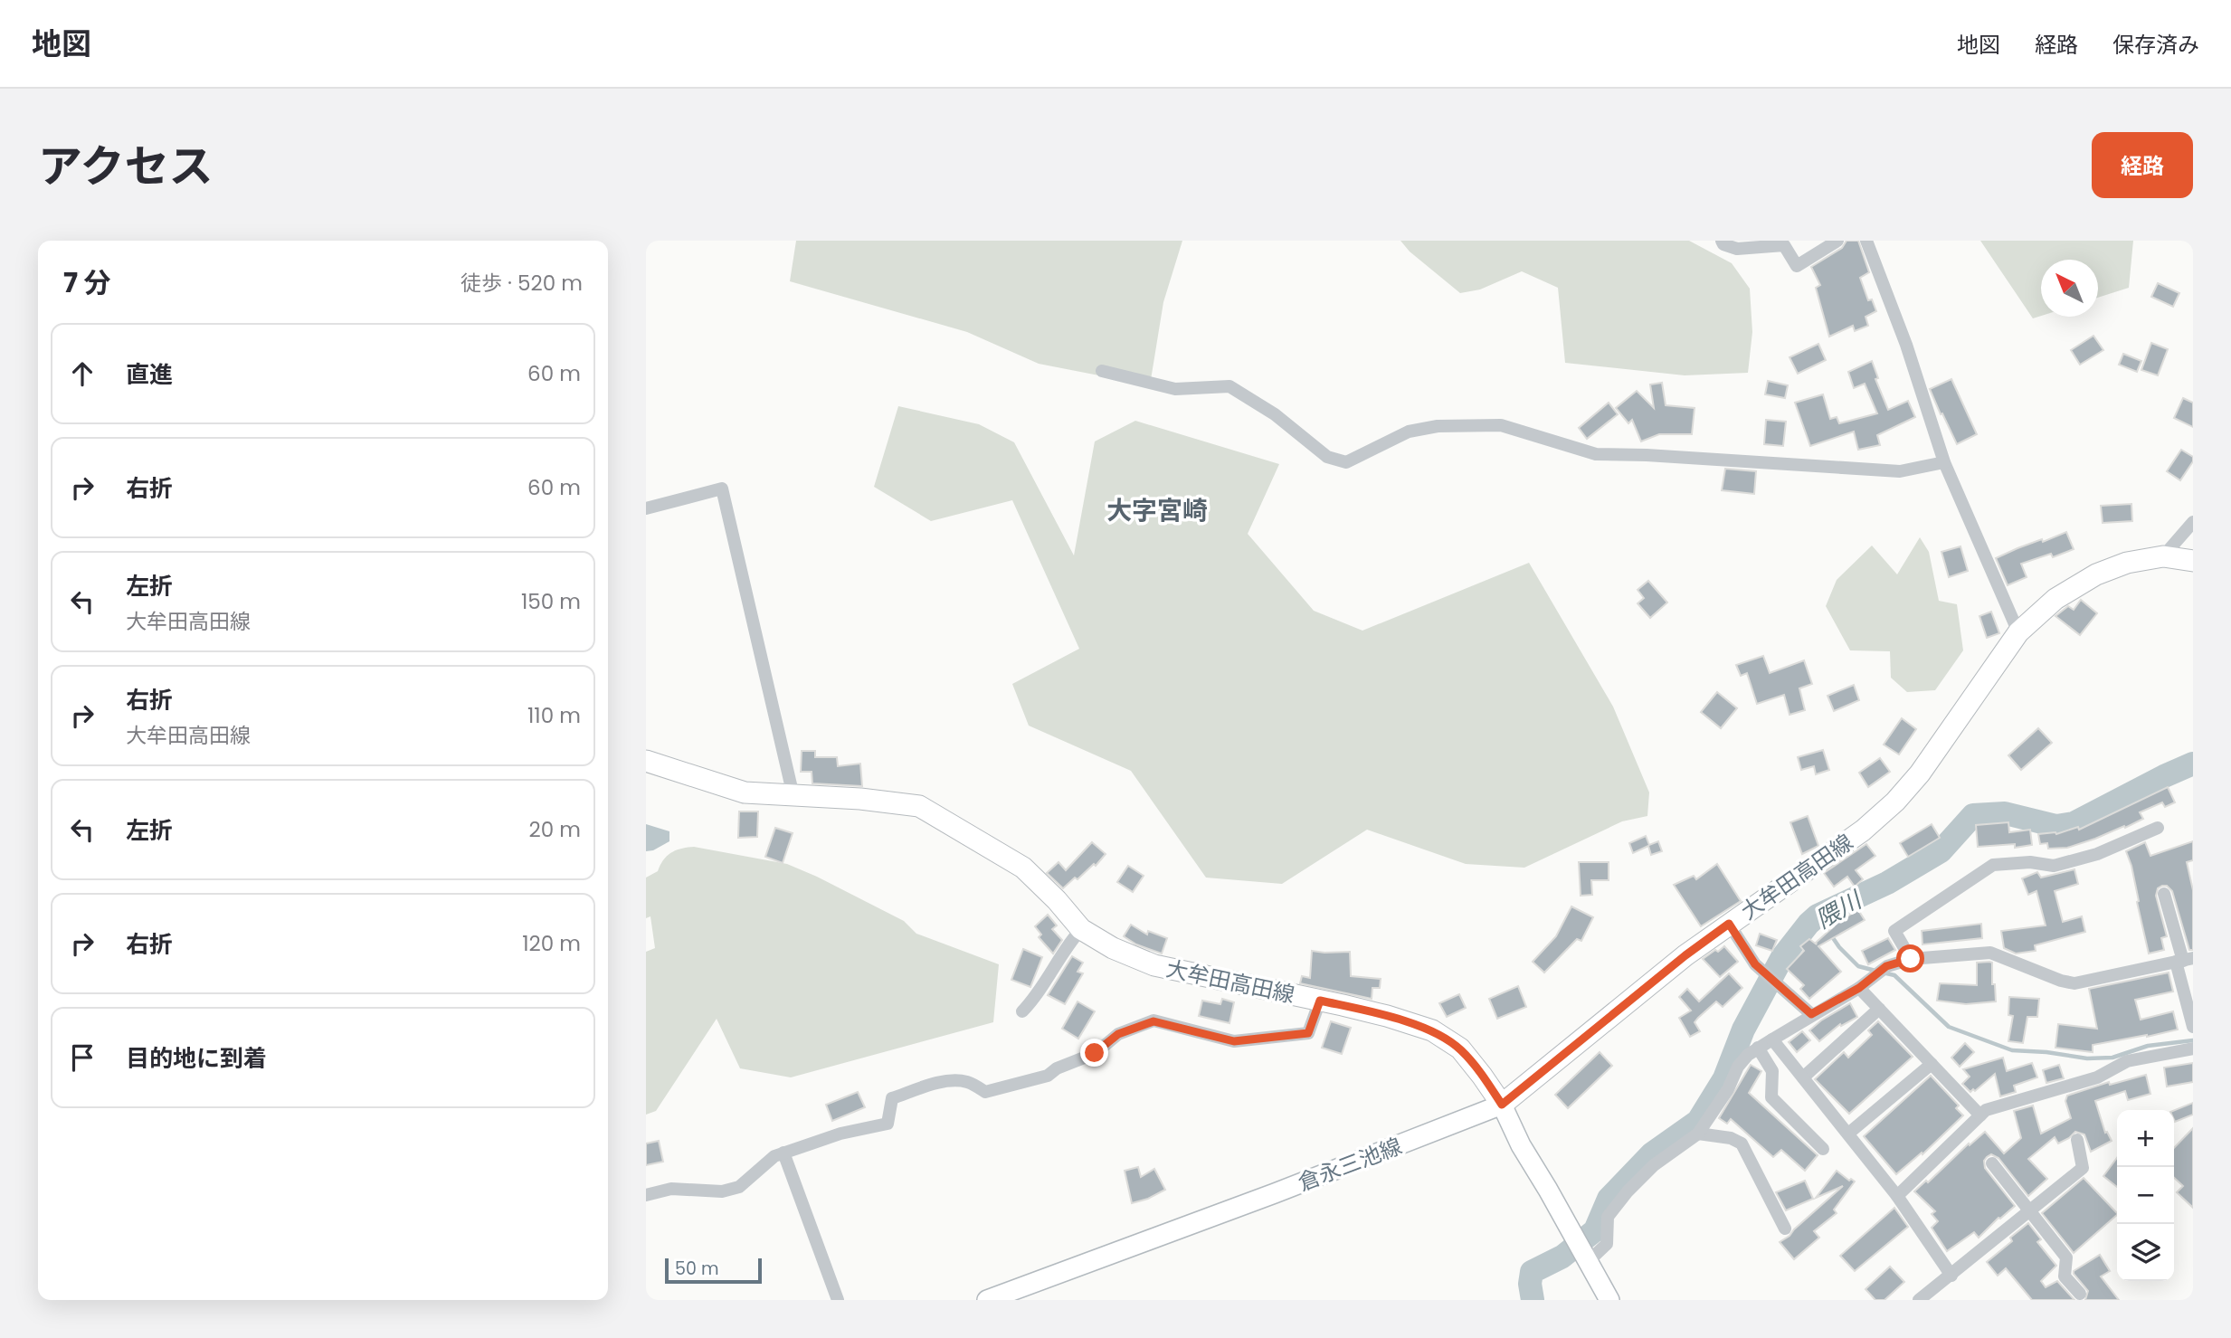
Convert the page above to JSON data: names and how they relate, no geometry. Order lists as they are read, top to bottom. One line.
{"streets":{"main road":["大牟田高田線","倉永三池線"]},"crossings":[["大牟田高田線","倉永三池線"]],"districts":["大字宮崎"],"water":["隈川"],"scale_bar":"50 m","north":"top left","page":{"header":"地図","nav":["地図","経路","保存済み"],"title":"アクセス","buttons":"経路","heading":["7 分","徒歩 · 520 m"],"list":[["直進","60 m"],["右折","60 m"],["左折","大牟田高田線","150 m"],["右折","大牟田高田線","110 m"],["左折","20 m"],["右折","120 m"],"目的地に到着"],"map_buttons":["+","−"],"scale":"50 m"}}
